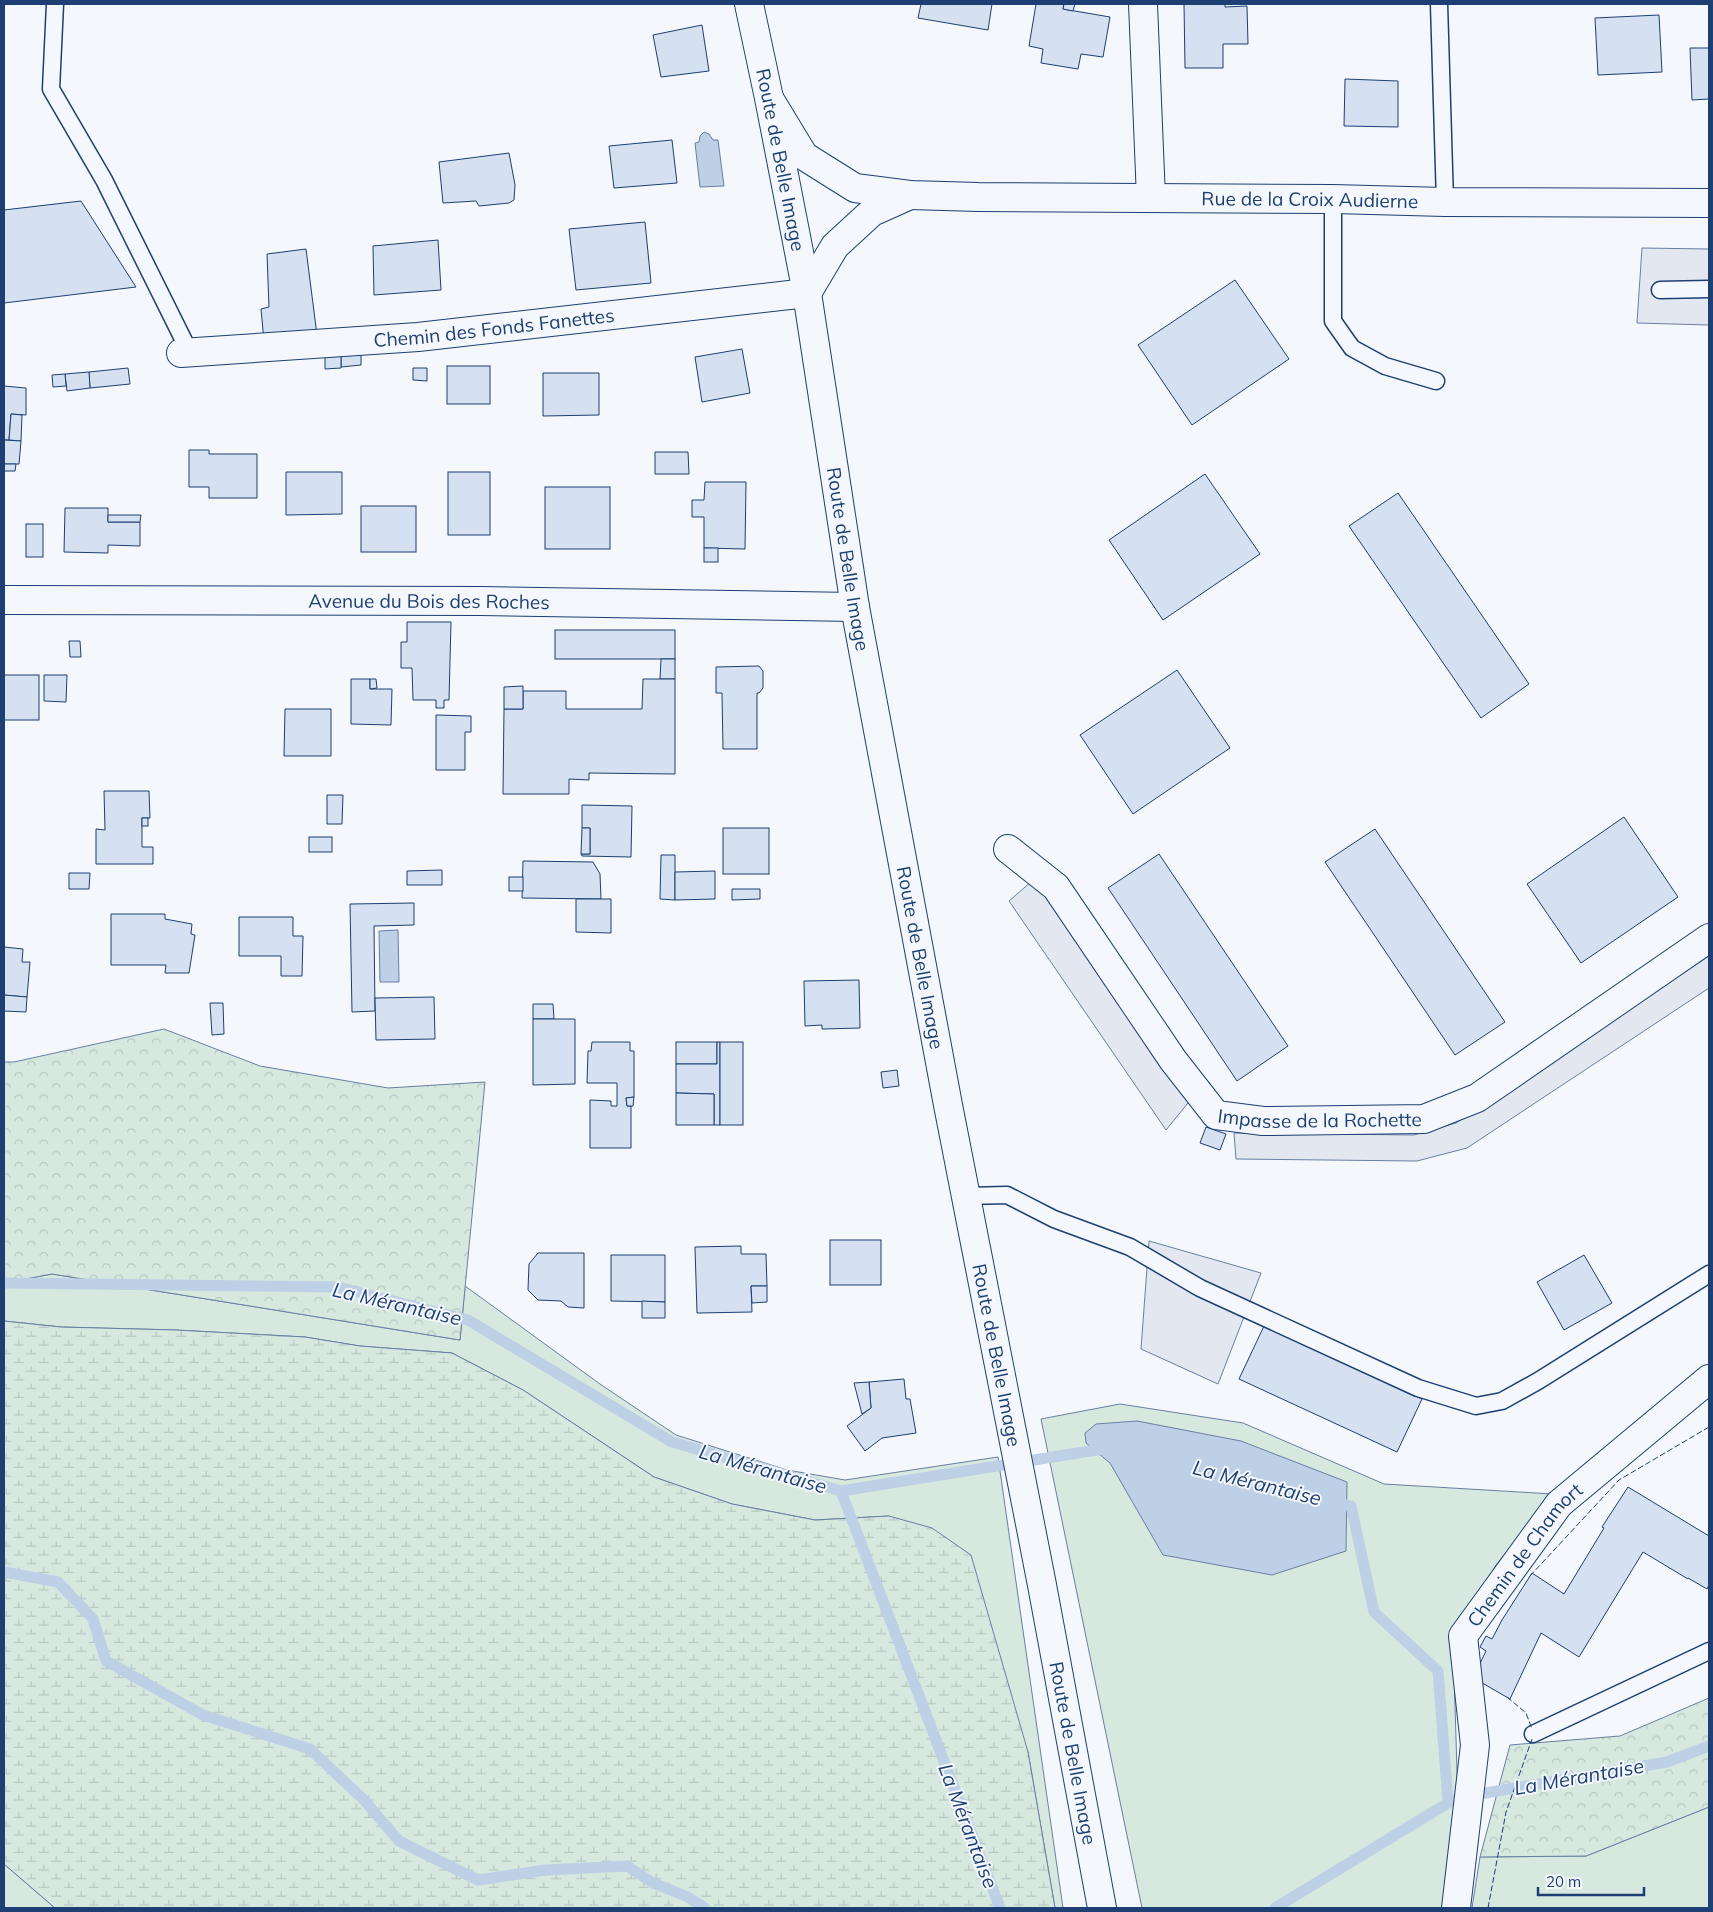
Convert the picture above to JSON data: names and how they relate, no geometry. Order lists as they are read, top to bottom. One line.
{"streets":{"street":["Route de Belle Image","Rue de la Croix Audierne","Chemin des Fonds Fanettes","Avenue du Bois des Roches","Impasse de la Rochette","Chemin de Chamort"]},"crossings":[["Route de Belle Image","Rue de la Croix Audierne"],["Route de Belle Image","Chemin des Fonds Fanettes"],["Route de Belle Image","Avenue du Bois des Roches"],["Rue de la Croix Audierne","Chemin des Fonds Fanettes"]],"water":["La Mérantaise"],"scale_bar":"20 m"}
